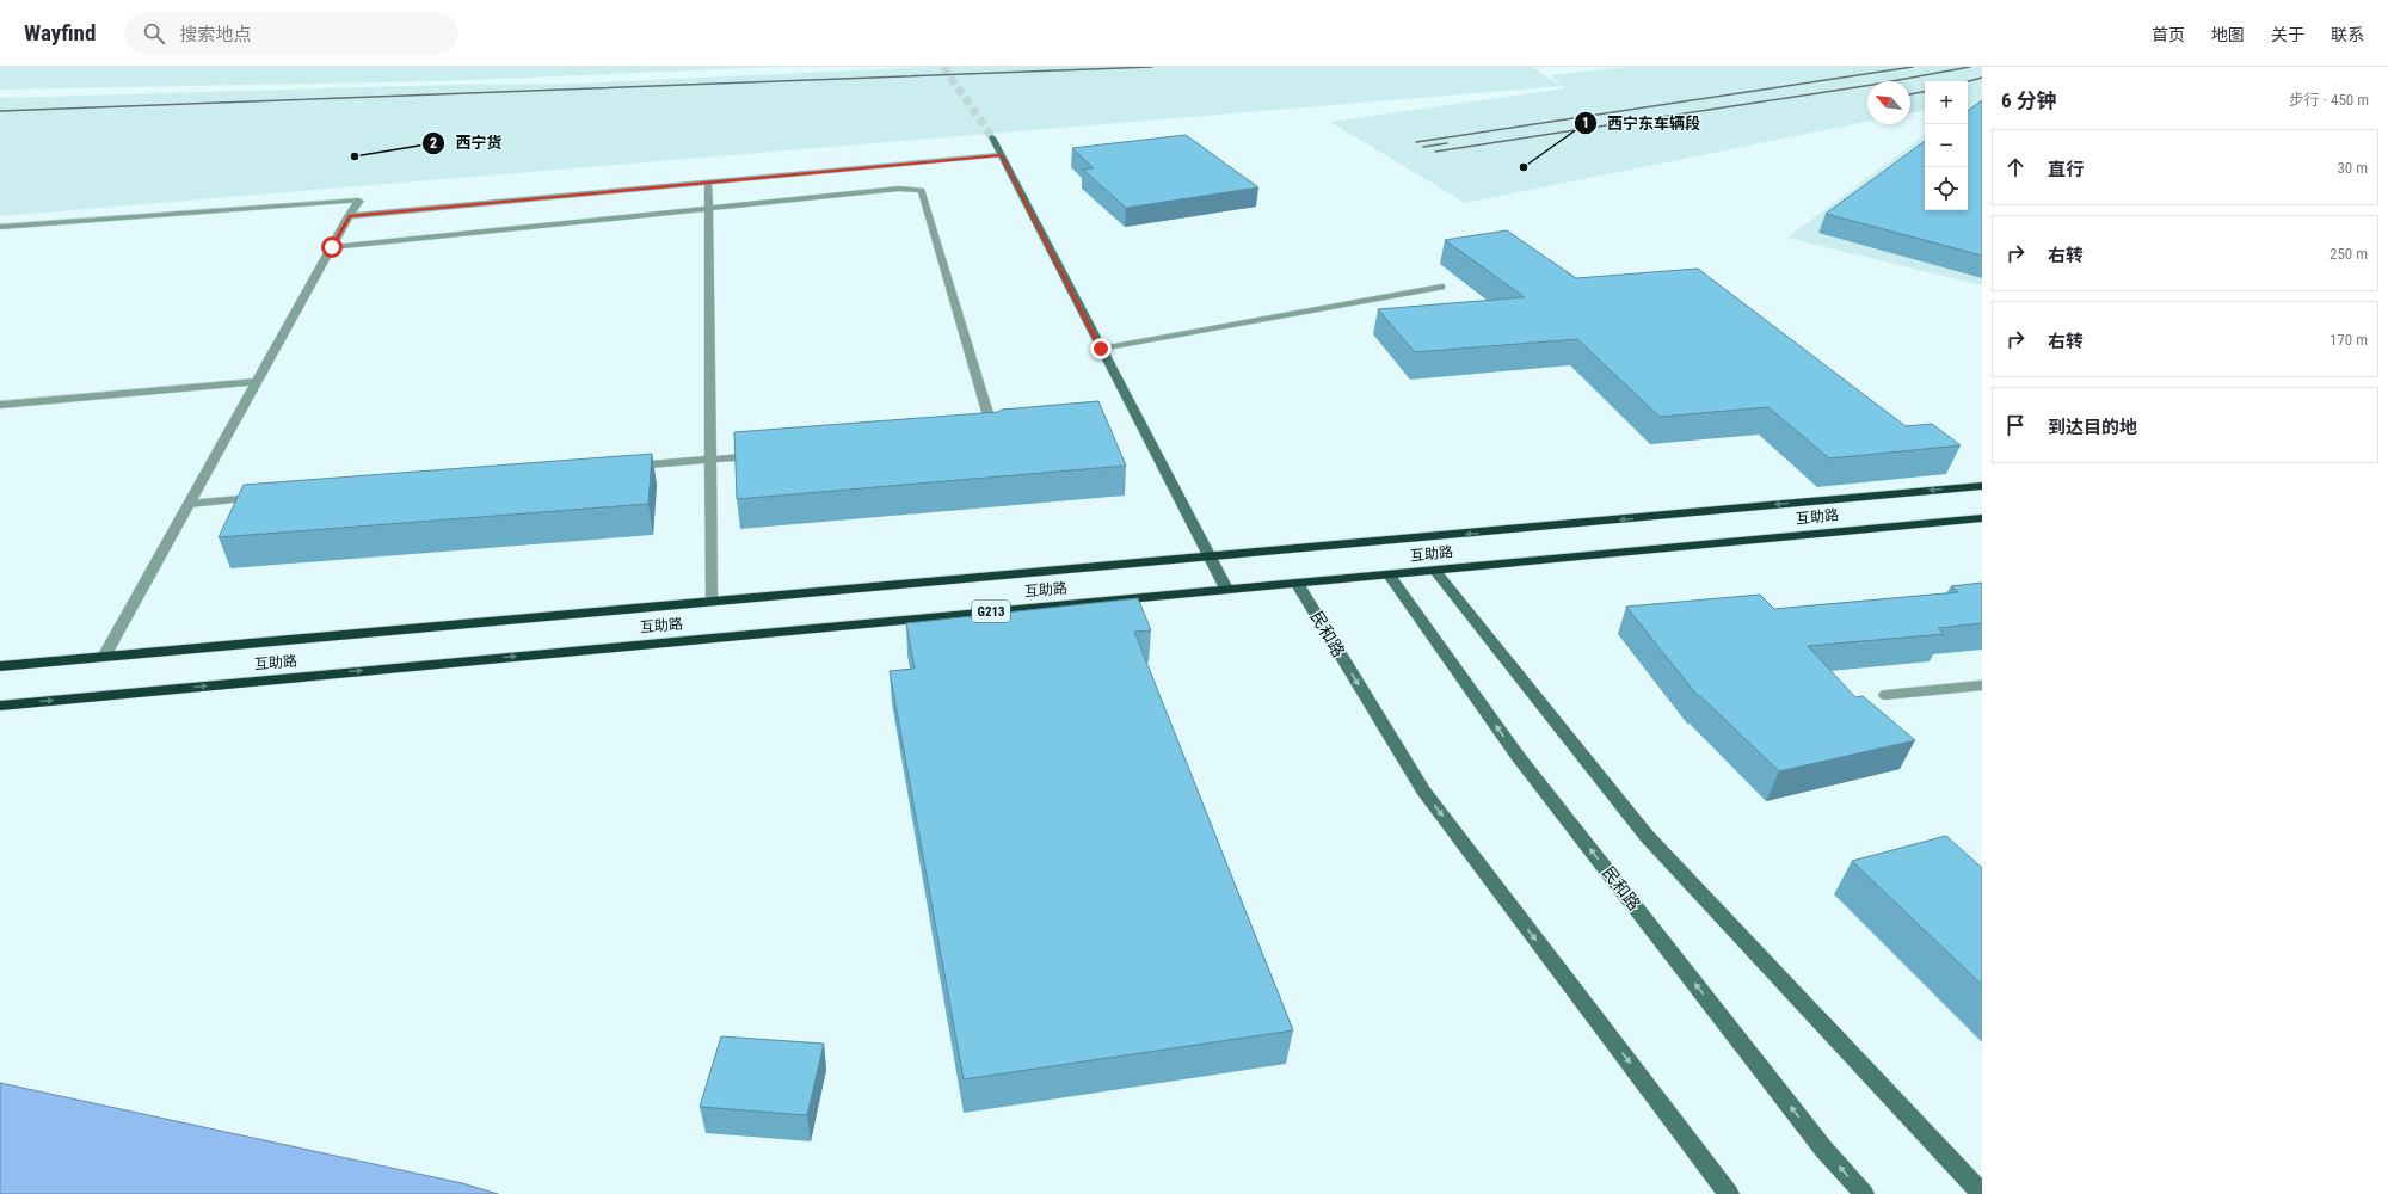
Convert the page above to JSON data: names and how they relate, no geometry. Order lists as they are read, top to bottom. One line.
{"streets":{"highway":["互助路","G213"],"main road":["民和路"]},"crossings":[["互助路","民和路"]],"places":["西宁货","西宁东车辆段"],"north":"top left","page":{"header":"Wayfind","search":"搜索地点","nav":["首页","地图","关于","联系"],"heading":["6 分钟","步行 · 450 m"],"map_buttons":["+","−"],"list":[["直行","30 m"],["右转","250 m"],["右转","170 m"],"到达目的地"]}}
